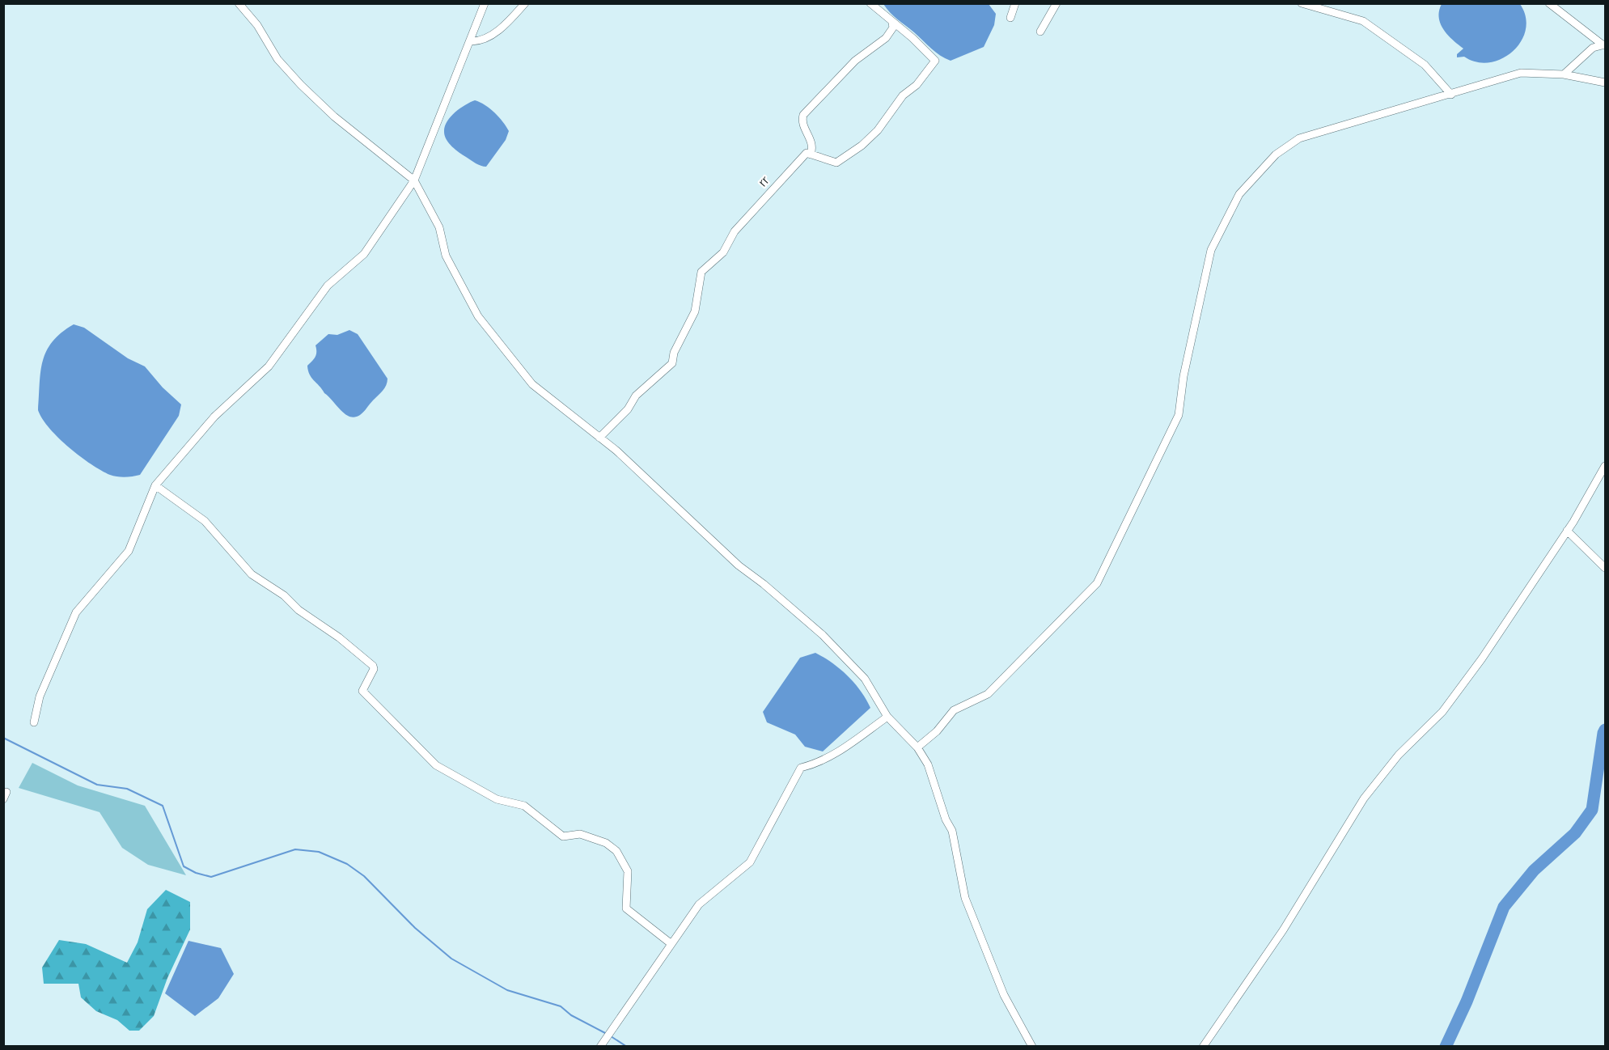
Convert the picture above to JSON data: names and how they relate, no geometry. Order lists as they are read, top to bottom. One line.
{"streets":{"street":["rr"]}}
